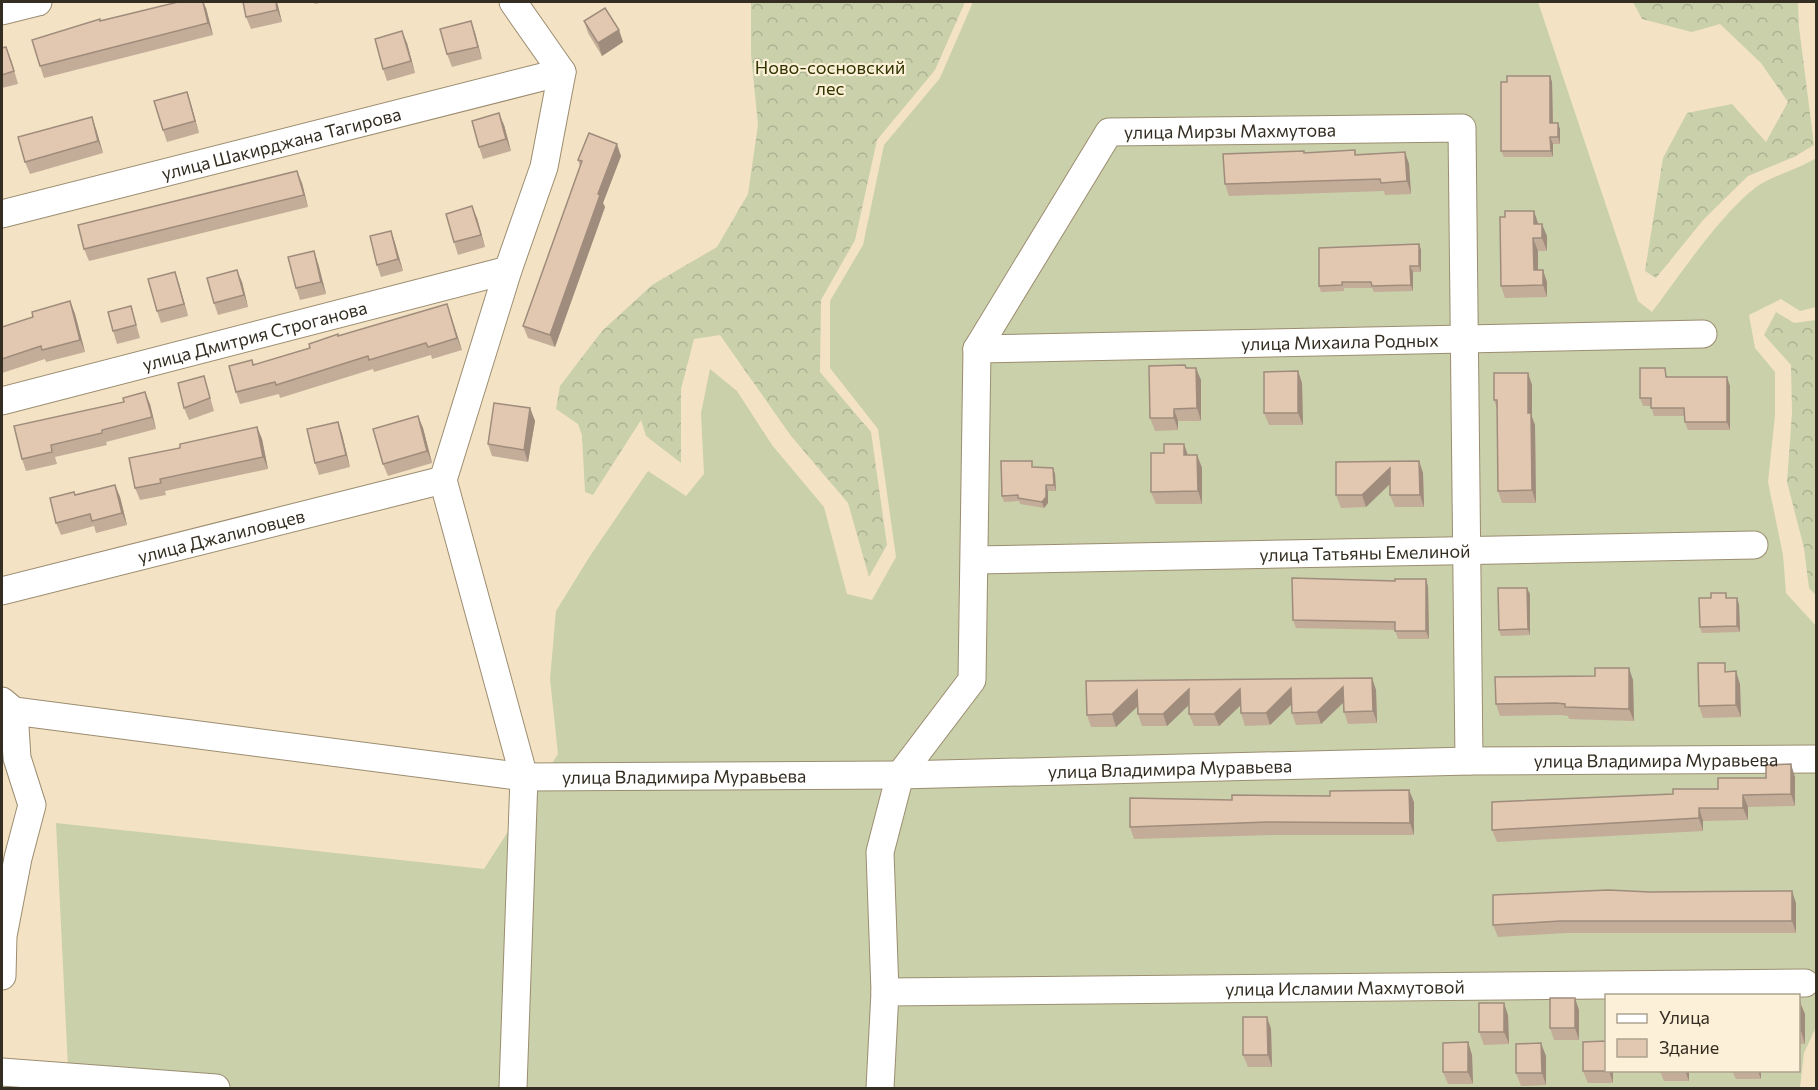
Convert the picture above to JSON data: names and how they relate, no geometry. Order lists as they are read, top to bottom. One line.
{"streets":{"street":["улица Мирзы Махмутова","улица Шакирджана Тагирова","улица Дмитрия Строганова","улица Михаила Родных","улица Джалиловцев","улица Татьяны Емелиной","улица Владимира Муравьева","улица Исламии Махмутовой"]},"crossings":[["улица Мирзы Махмутова","улица Михаила Родных"]],"parks":["Ново-сосновский лес"],"legend":["Улица","Здание"]}
